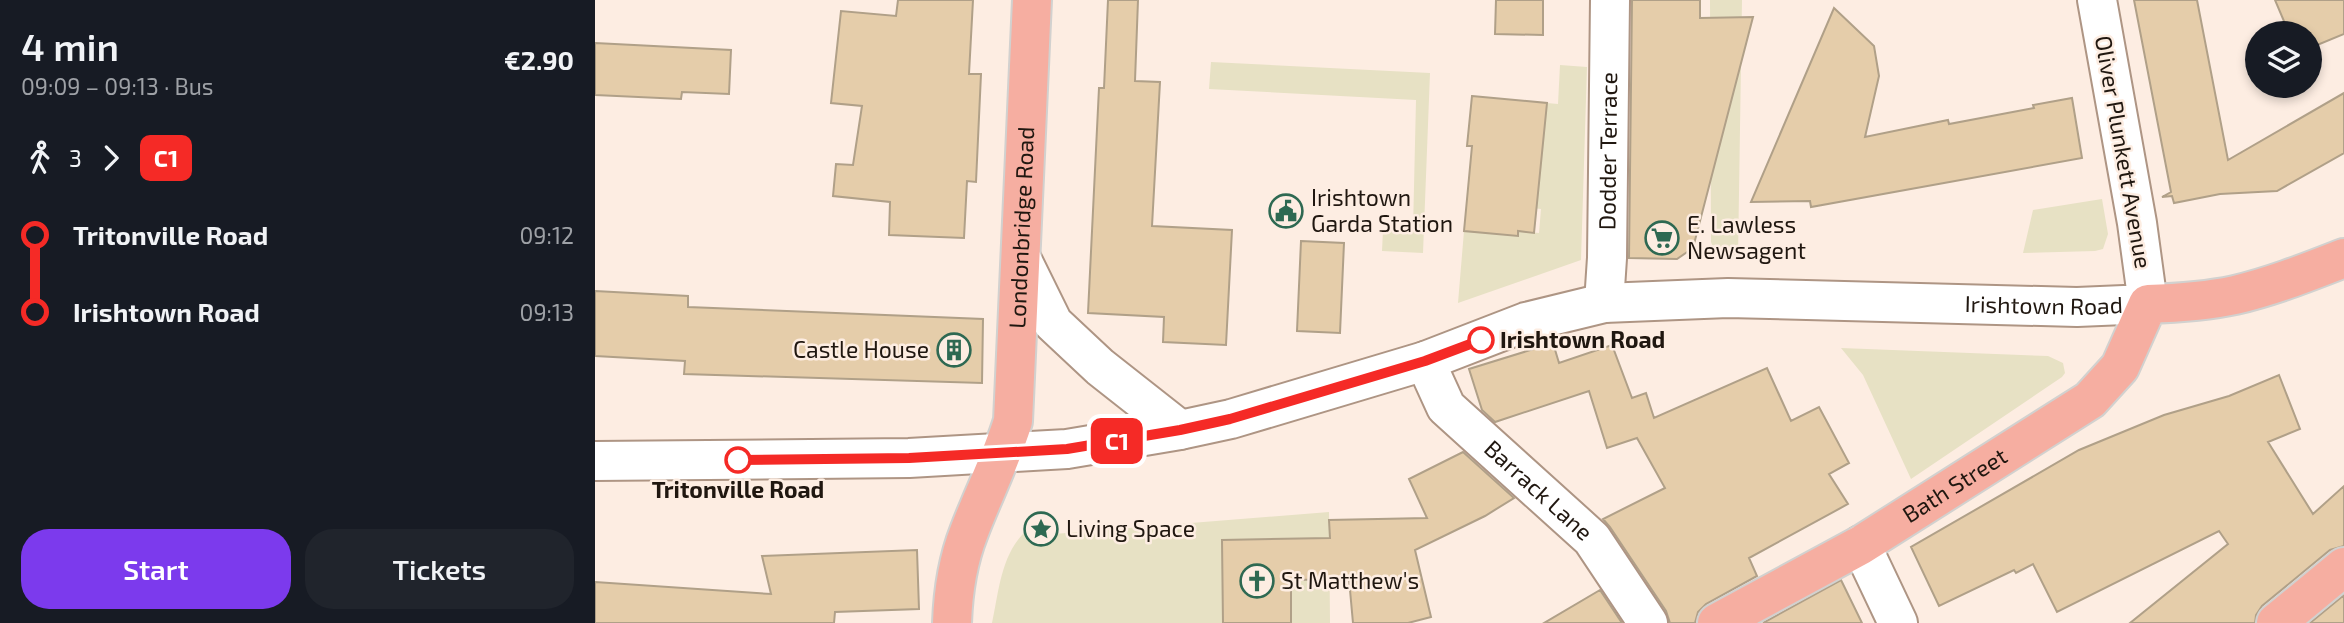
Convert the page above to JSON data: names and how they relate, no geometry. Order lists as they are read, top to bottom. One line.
{"streets":{"main road":["Londonbridge Road","Irishtown Road","Bath Street"],"street":["Dodder Terrace","Oliver Plunkett Avenue","Barrack Lane"]},"crossings":[["Dodder Terrace","Irishtown Road"],["Oliver Plunkett Avenue","Irishtown Road"],["Oliver Plunkett Avenue","Bath Street"],["Londonbridge Road","Irishtown Road"],["Irishtown Road","Bath Street"],["Irishtown Road","Barrack Lane"]],"places":{"public building":["Irishtown Garda Station"],"supermarket":["E. Lawless Newsagent"],"other":["Irishtown Road","Tritonville Road"],"building":["Castle House"],"place":["Living Space"],"church":["St Matthew's"]},"lines":["bus line C1"],"page":{"heading":["4 min","09:09 – 09:13 · Bus","€2.90"],"on_map":"C1","legs":["3","C1"],"list":[{"name":"Tritonville Road","value":"09:12"},{"name":"Irishtown Road","value":"09:13"}],"buttons":["Start","Tickets"]}}
